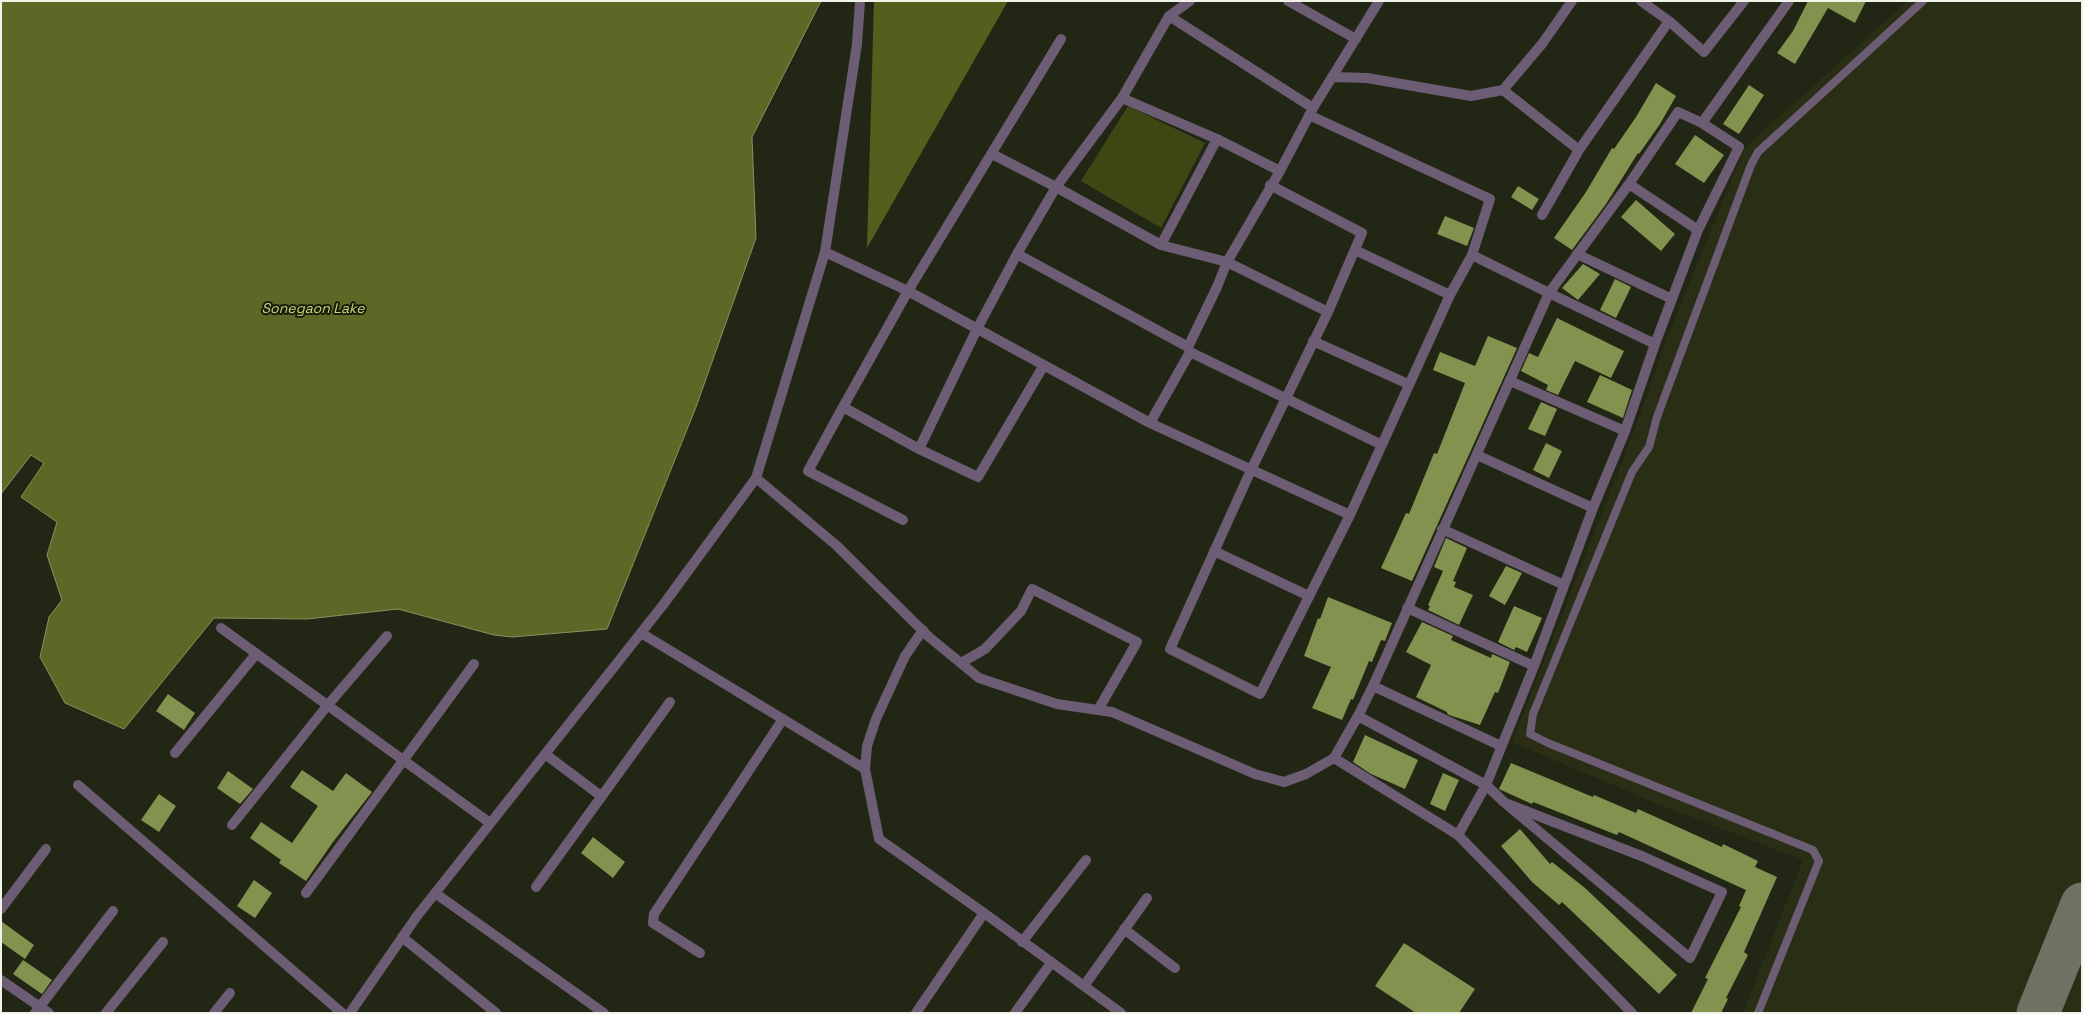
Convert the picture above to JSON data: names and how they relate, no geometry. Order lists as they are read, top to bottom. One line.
{"water":["Sonegaon Lake"]}
